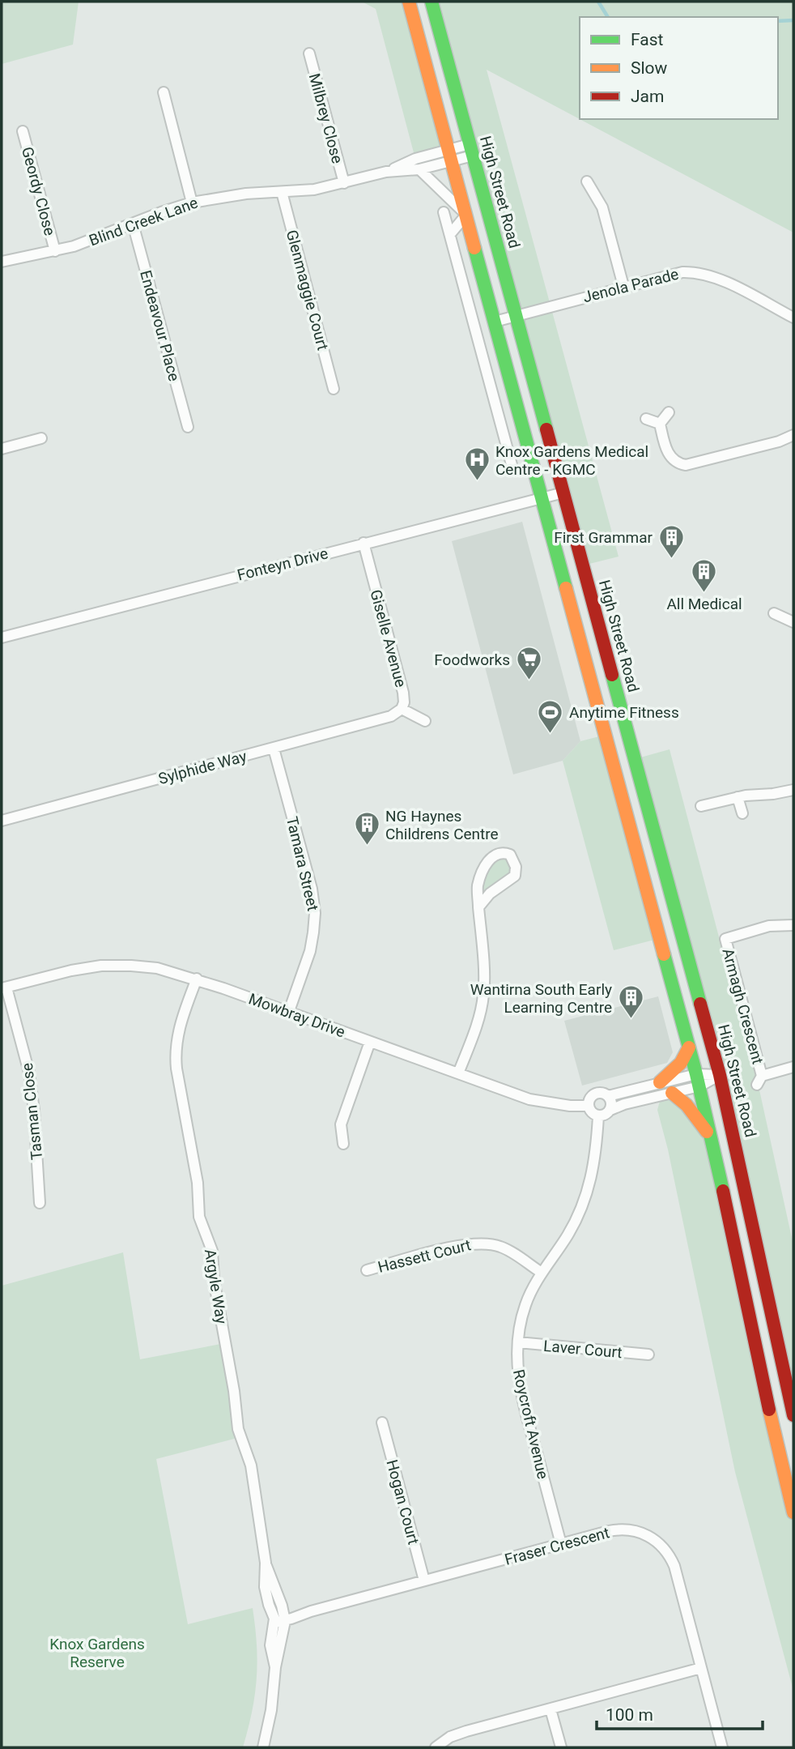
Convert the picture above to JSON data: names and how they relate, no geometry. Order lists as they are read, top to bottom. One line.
{"streets":{"main road":["High Street Road"],"street":["Milbrey Close","Geordy Close","Blind Creek Lane","Jenola Parade","Glenmaggie Court","Endeavour Place","Fonteyn Drive","Giselle Avenue","Sylphide Way","Tamara Street","Armagh Crescent","Mowbray Drive","Tasman Close","Hassett Court","Argyle Way","Laver Court","Roycroft Avenue","Hogan Court","Fraser Crescent"]},"crossings":[["Milbrey Close","Blind Creek Lane"],["Geordy Close","Blind Creek Lane"],["High Street Road","Blind Creek Lane"],["High Street Road","Jenola Parade"],["High Street Road","Fonteyn Drive"],["High Street Road","Mowbray Drive"],["Blind Creek Lane","Glenmaggie Court"],["Blind Creek Lane","Endeavour Place"],["Fonteyn Drive","Giselle Avenue"],["Giselle Avenue","Sylphide Way"],["Sylphide Way","Tamara Street"],["Tamara Street","Mowbray Drive"],["Mowbray Drive","Tasman Close"],["Mowbray Drive","Argyle Way"],["Mowbray Drive","Roycroft Avenue"],["Hassett Court","Roycroft Avenue"],["Argyle Way","Fraser Crescent"],["Laver Court","Roycroft Avenue"],["Roycroft Avenue","Fraser Crescent"],["Hogan Court","Fraser Crescent"]],"parks":["Knox Gardens Reserve"],"places":{"hospital":["Knox Gardens Medical Centre - KGMC"],"building":["First Grammar","All Medical","NG Haynes Childrens Centre","Wantirna South Early Learning Centre"],"supermarket":["Foodworks"],"sports":["Anytime Fitness"]},"legend":["Fast","Slow","Jam"],"scale_bar":"100 m"}
